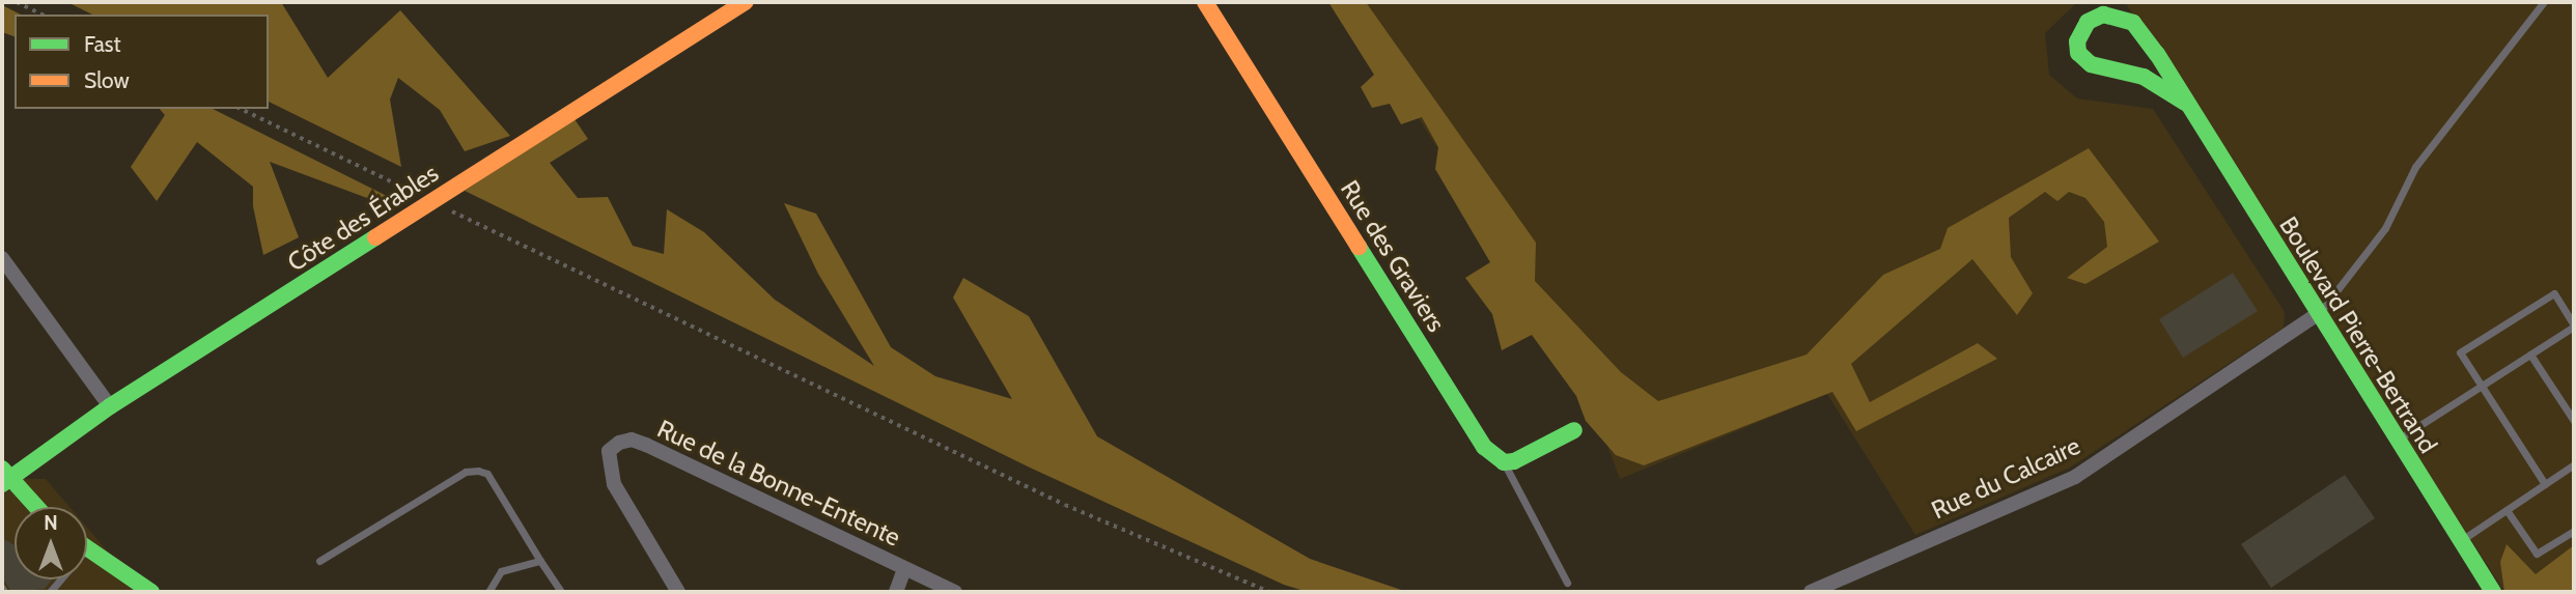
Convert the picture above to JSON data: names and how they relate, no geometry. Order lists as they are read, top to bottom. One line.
{"streets":{"street":["Côte des Érables","Rue des Graviers","Boulevard Pierre-Bertrand","Rue du Calcaire","Rue de la Bonne-Entente"]},"crossings":[["Boulevard Pierre-Bertrand","Rue du Calcaire"]],"legend":["Fast","Slow"],"north":"top"}
